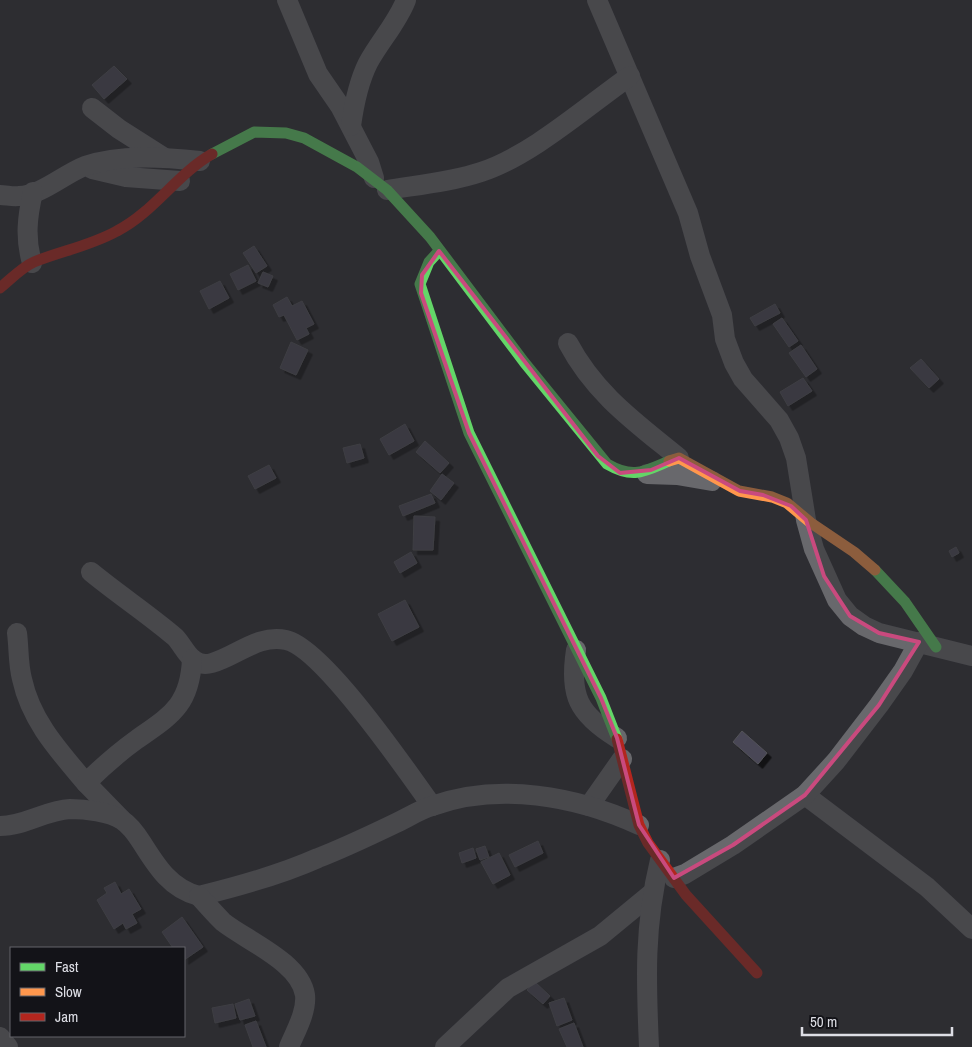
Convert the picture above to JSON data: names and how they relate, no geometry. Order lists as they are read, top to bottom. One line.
{"legend":["Fast","Slow","Jam"],"scale_bar":"50 m"}
